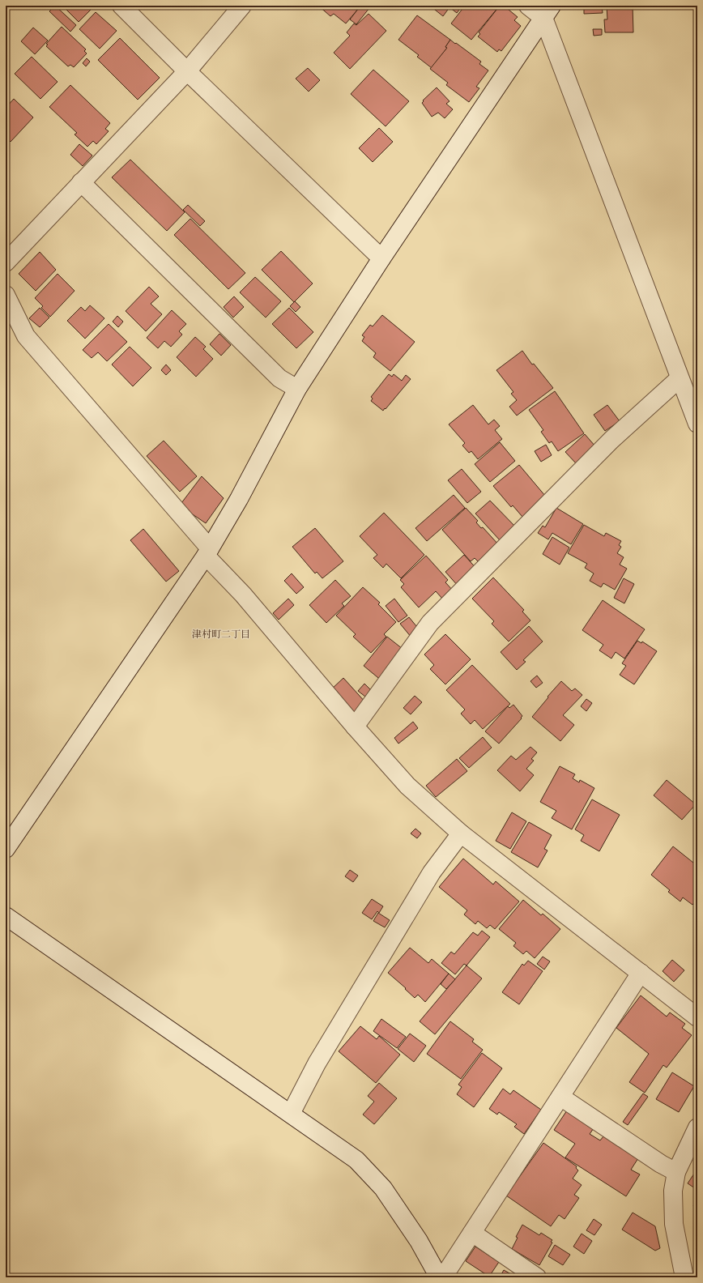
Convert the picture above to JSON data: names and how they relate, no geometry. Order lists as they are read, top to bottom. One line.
{"districts":["津村町二丁目"]}
